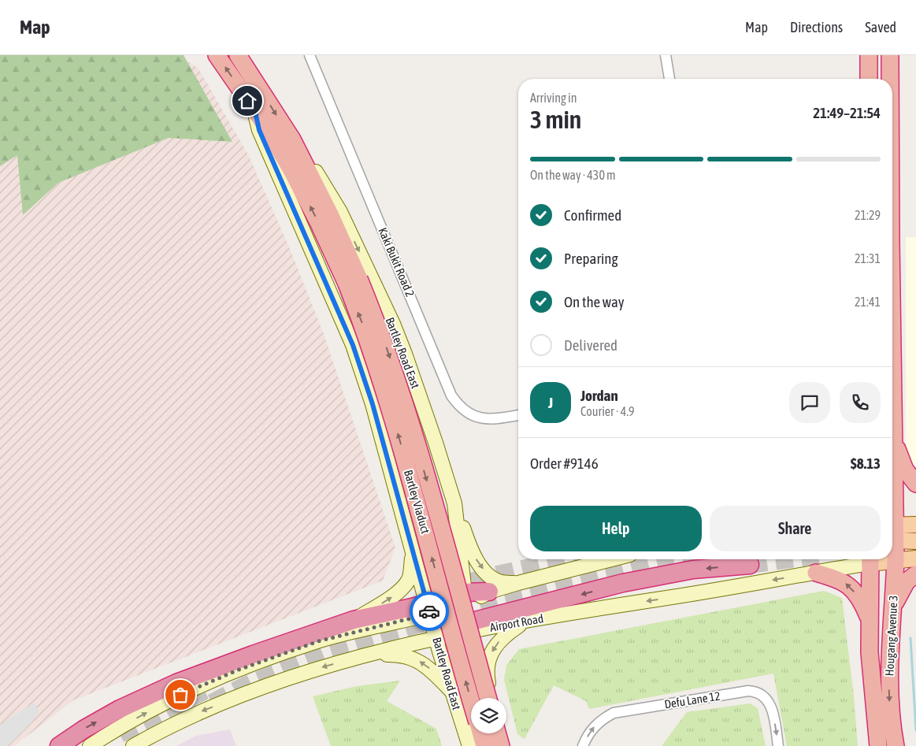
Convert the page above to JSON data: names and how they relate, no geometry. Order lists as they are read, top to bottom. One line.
{"streets":{"highway":["Bartley Road East","Bartley Viaduct","Hougang Avenue 3"],"main road":["Airport Road"],"street":["Kaki Bukit Road 2","Defu Lane 12"]},"crossings":[["Bartley Road East","Bartley Viaduct"],["Bartley Road East","Airport Road"],["Airport Road","Hougang Avenue 3"]],"page":{"header":"Map","nav":["Map","Directions","Saved"],"heading":["3 min","Arriving in","21:49–21:54"],"panel":["Jordan","Courier · 4.9","Order #9146","$8.13"],"bar":"On the way · 430 m","list":[["Confirmed","21:29"],["Preparing","21:31"],["On the way","21:41"],"Delivered"],"round":"J","buttons":["Help","Share"]}}
